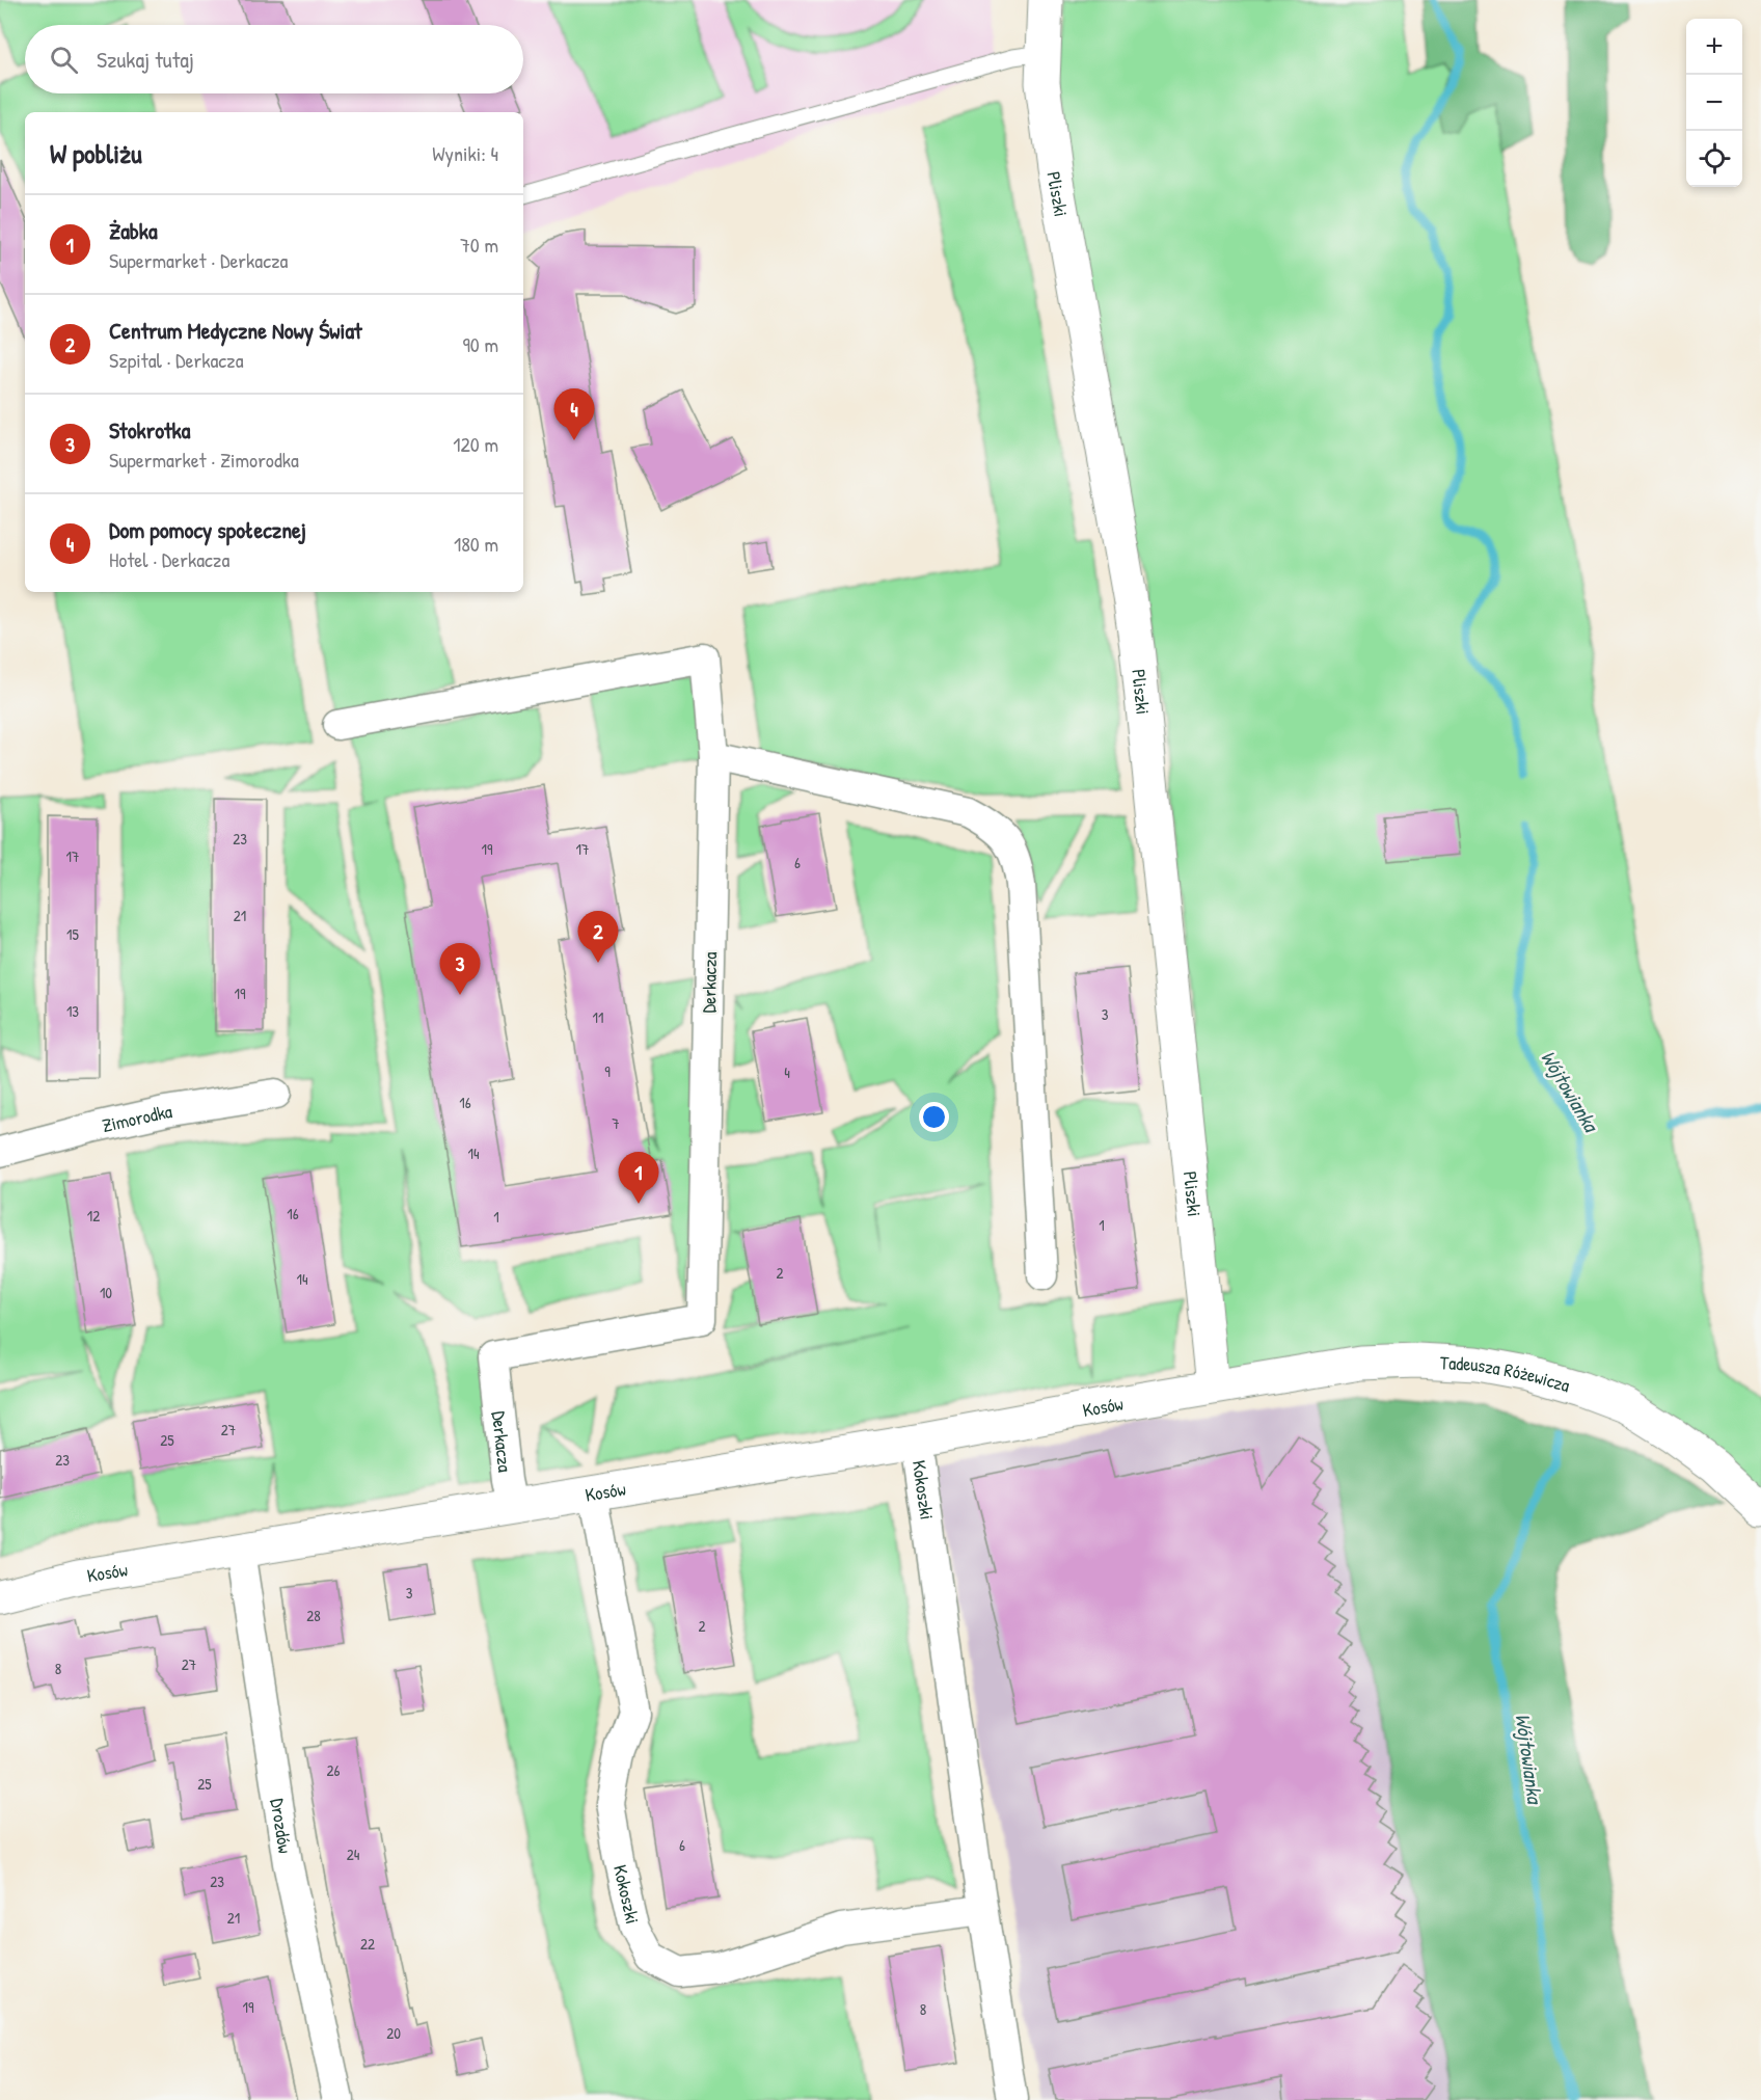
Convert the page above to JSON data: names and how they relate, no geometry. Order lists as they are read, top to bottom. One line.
{"streets":{"street":["Pliszki","Derkacza","Zimorodka","Tadeusza Różewicza","Kosów","Kokoszki","Drozdów"]},"crossings":[["Pliszki","Tadeusza Różewicza"],["Pliszki","Kosów"],["Derkacza","Kosów"],["Tadeusza Różewicza","Kosów"],["Kosów","Kokoszki"],["Kosów","Drozdów"]],"water":["Wójtowianka"],"house_numbers":["23","19","17","17","6","21","15","19","13","3","11","9","4","16","7","14","16","12","1","1","2","14","10","27","25","23","3","28","2","27","8","26","25","6","24","23","21","22","19","8","20"],"page":{"map_buttons":["+","−"],"search":"Szukaj tutaj","heading":["W pobliżu","Wyniki: 4"],"list":[{"mark":"1","name":"Żabka","note":"Supermarket · Derkacza","value":"70 m"},{"mark":"2","name":"Centrum Medyczne Nowy Świat","note":"Szpital · Derkacza","value":"90 m"},{"mark":"3","name":"Stokrotka","note":"Supermarket · Zimorodka","value":"120 m"},{"mark":"4","name":"Dom pomocy społecznej","note":"Hotel · Derkacza","value":"180 m"}],"pins":["4","2","3","1"]}}
